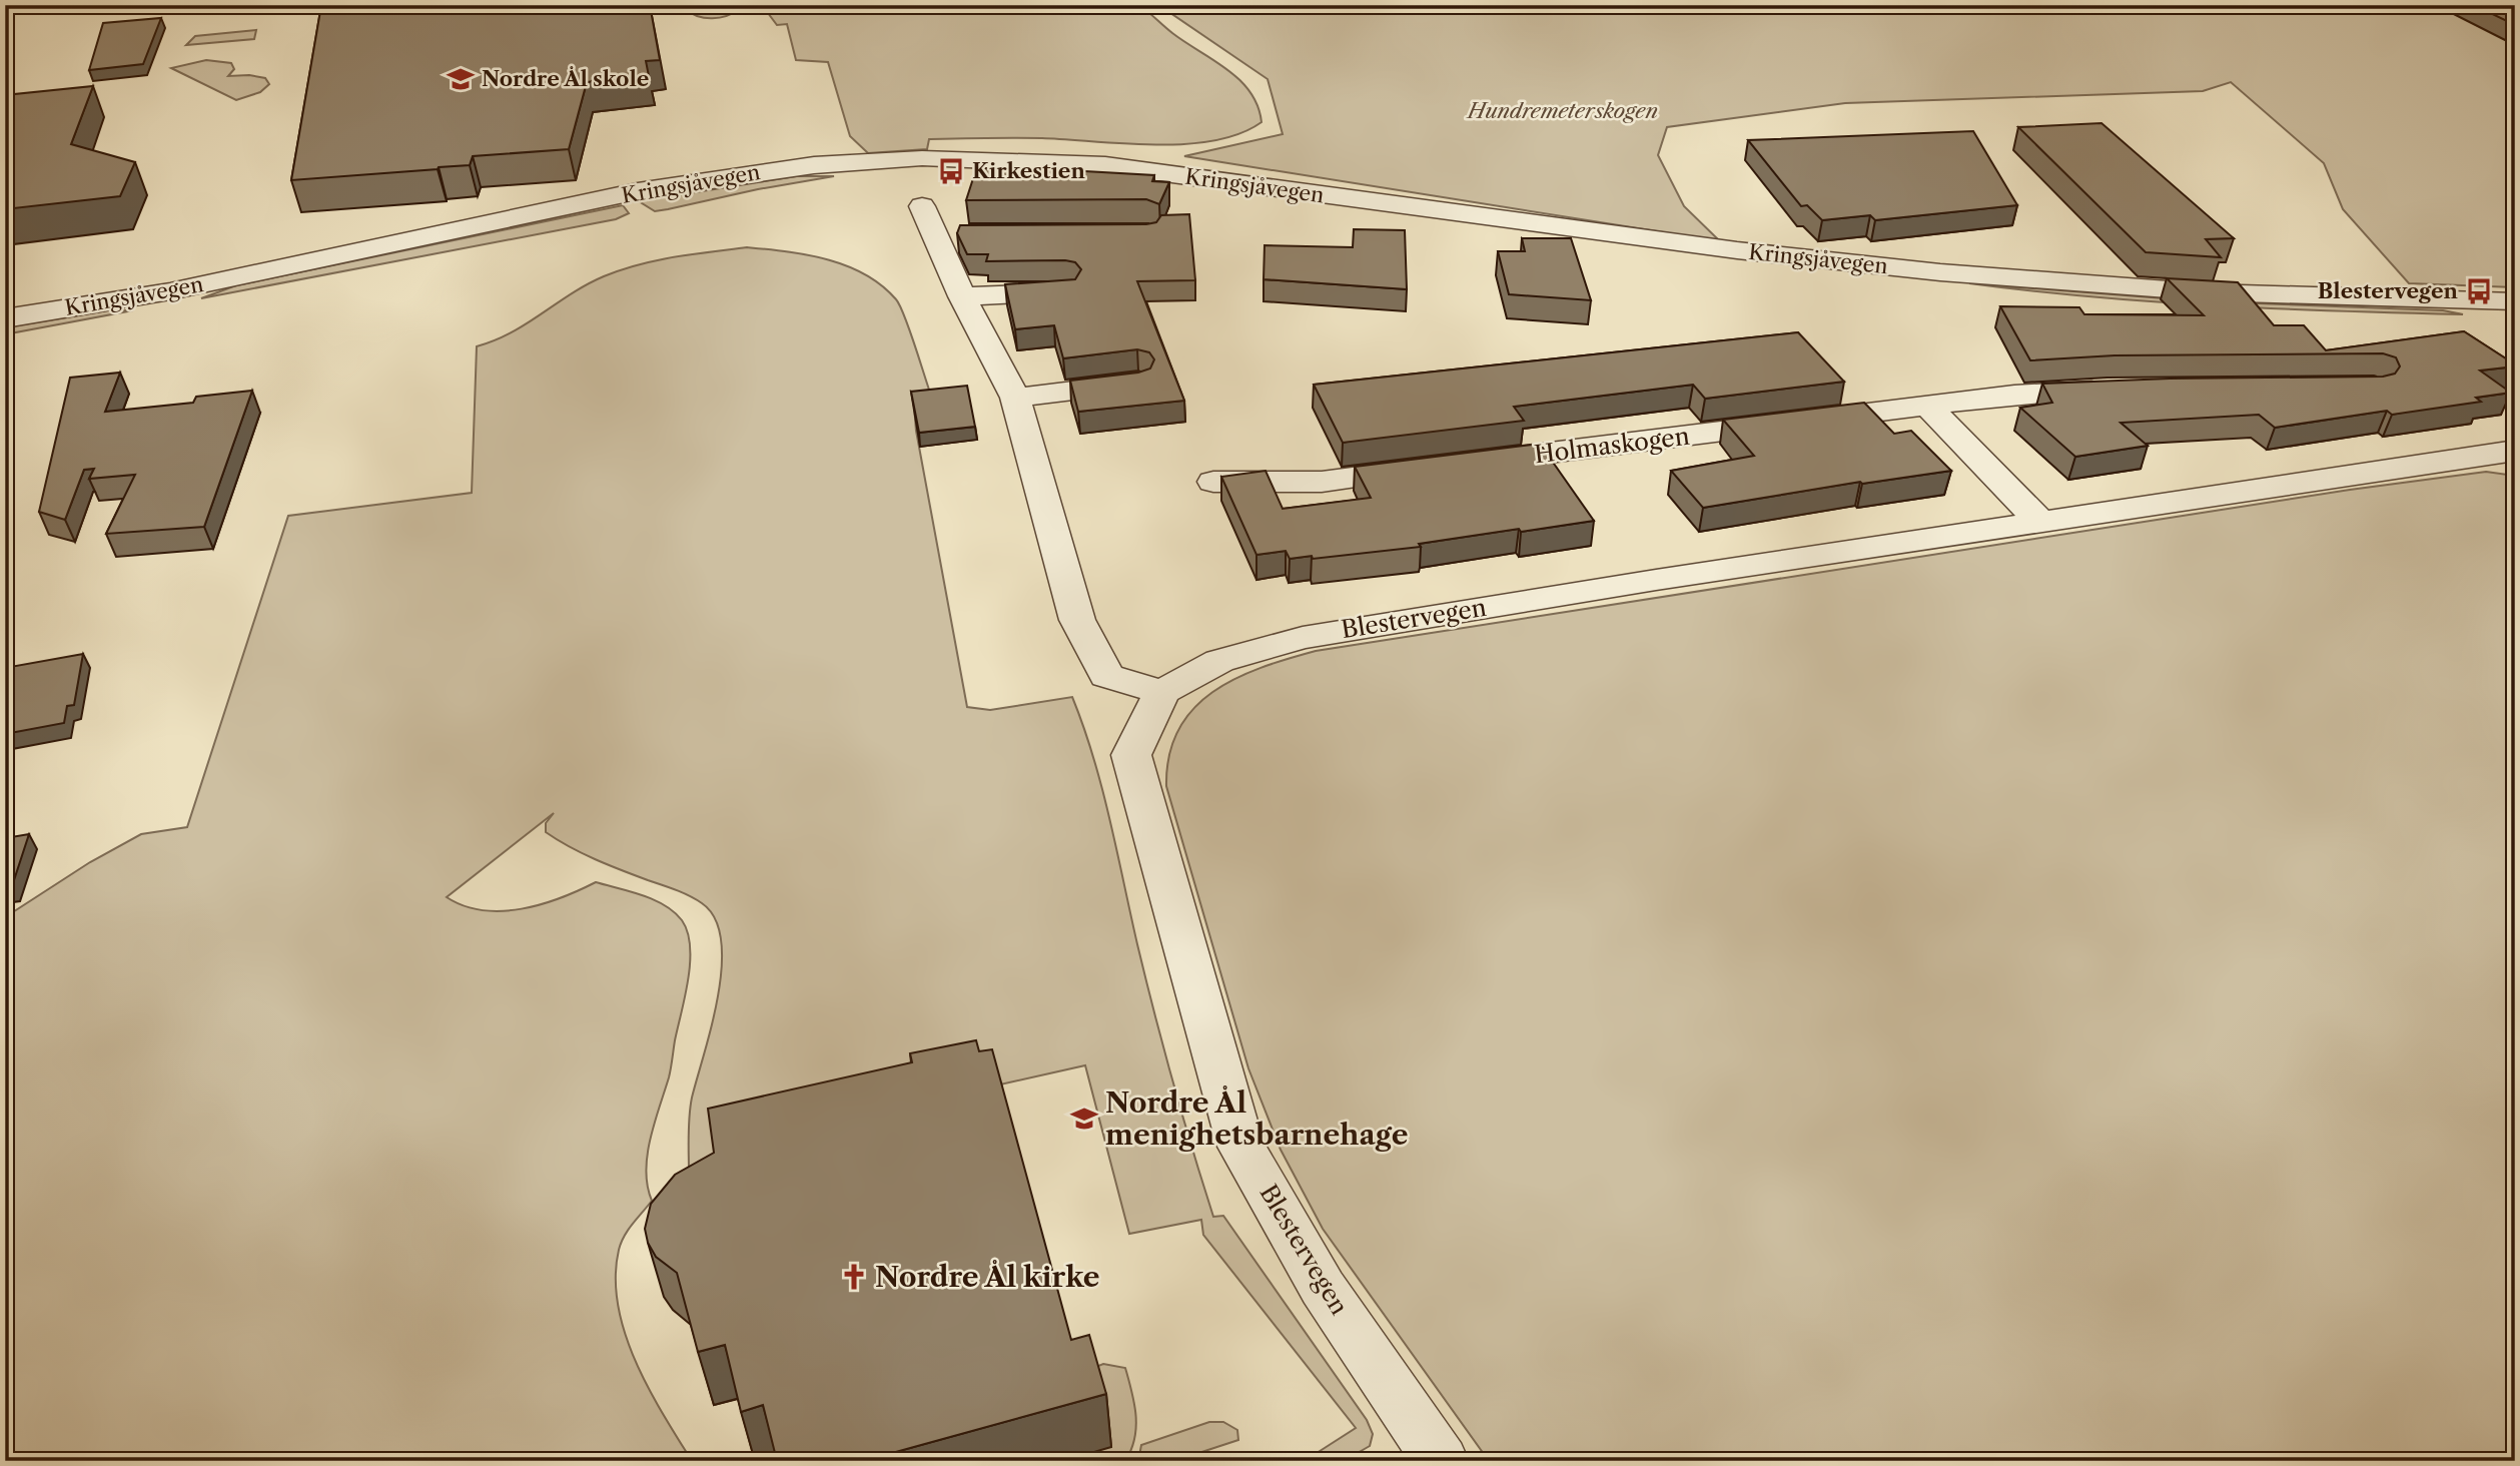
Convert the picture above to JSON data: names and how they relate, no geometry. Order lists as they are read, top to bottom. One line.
{"streets":{"street":["Kringsjåvegen","Holmaskogen","Blestervegen"]},"parks":["Hundremeterskogen"],"places":{"school or university":["Nordre Ål skole","Nordre Ål menighetsbarnehage"],"bus stop":["Kirkestien","Blestervegen"],"church":["Nordre Ål kirke"]}}
